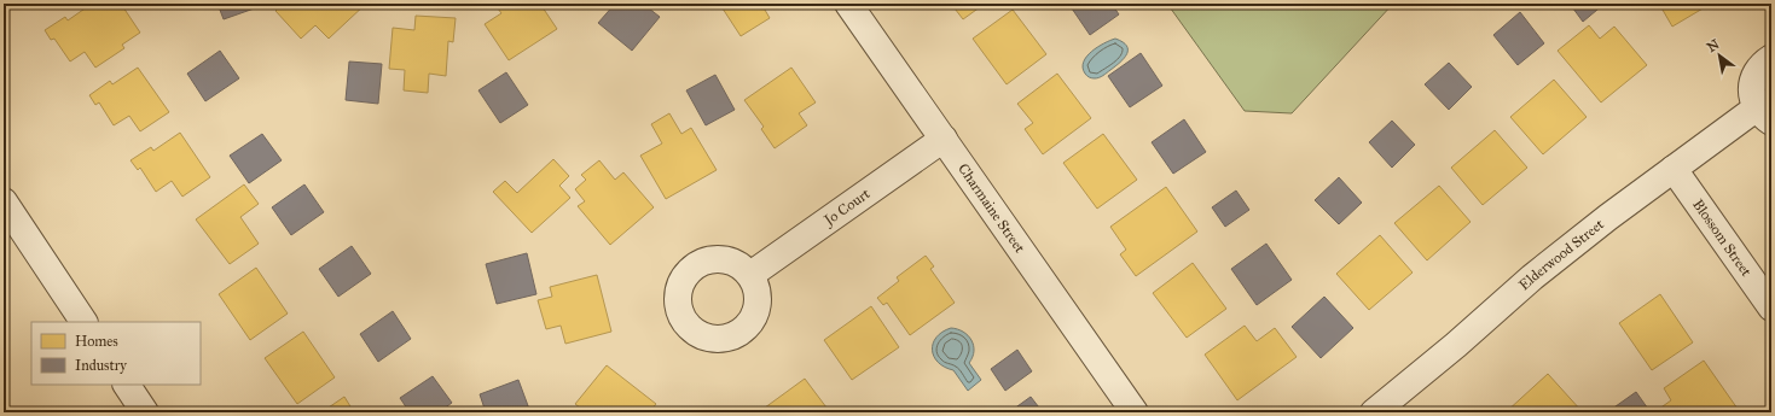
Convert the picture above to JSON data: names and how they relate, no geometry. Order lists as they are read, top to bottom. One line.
{"streets":{"street":["Jo Court","Charmaine Street","Blossom Street","Elderwood Street"]},"crossings":[["Jo Court","Charmaine Street"],["Blossom Street","Elderwood Street"]],"legend":["Homes","Industry"],"north":"top left"}
